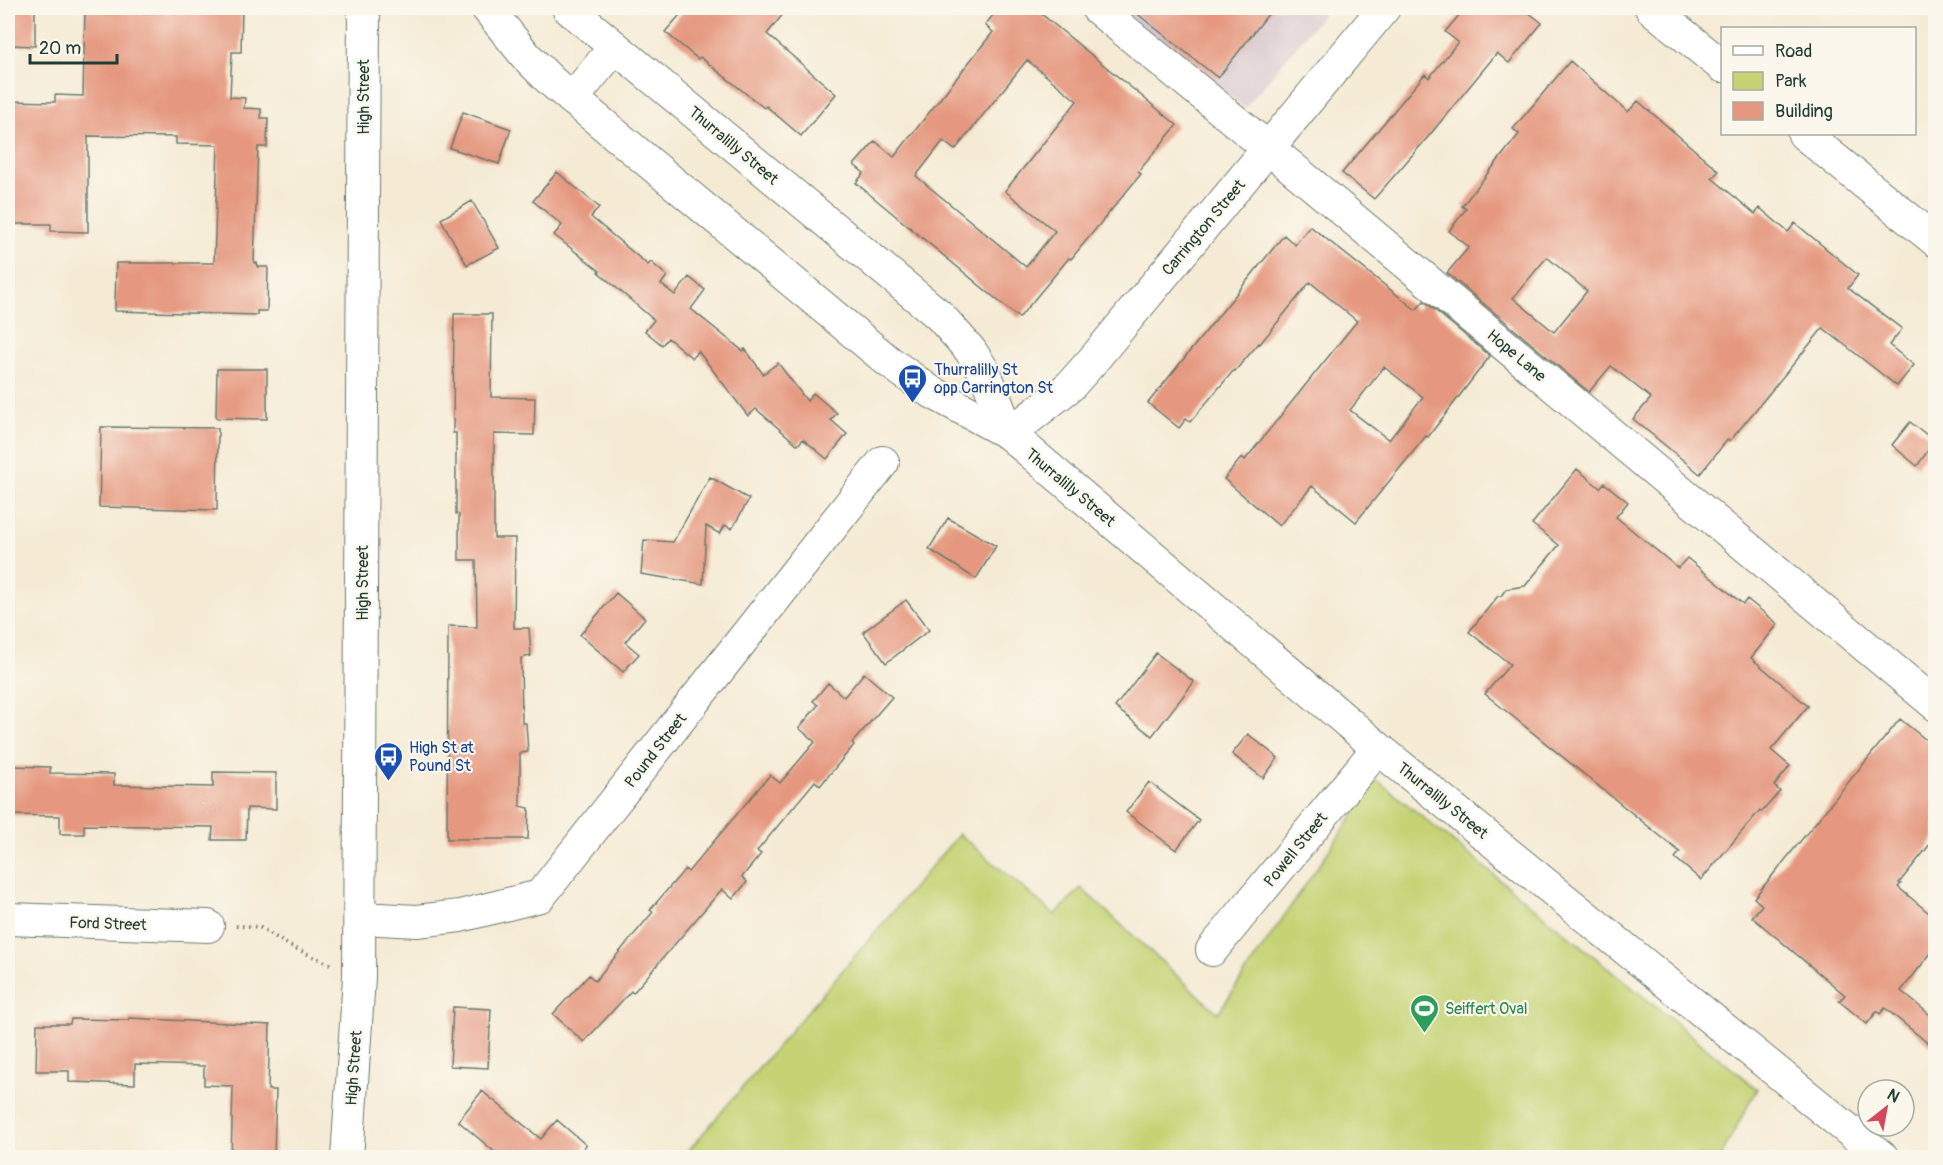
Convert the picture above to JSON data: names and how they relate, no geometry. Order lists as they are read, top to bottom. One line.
{"streets":{"street":["High Street","Thurralilly Street","Carrington Street","Hope Lane","Pound Street","Powell Street","Ford Street"]},"crossings":[["High Street","Pound Street"],["Thurralilly Street","Carrington Street"],["Thurralilly Street","Powell Street"],["Carrington Street","Hope Lane"]],"places":{"bus stop":["Thurralilly St opp Carrington St","High St at Pound St"],"sports":["Seiffert Oval"]},"legend":["Road","Park","Building"],"scale_bar":"20 m","north":"top right"}
